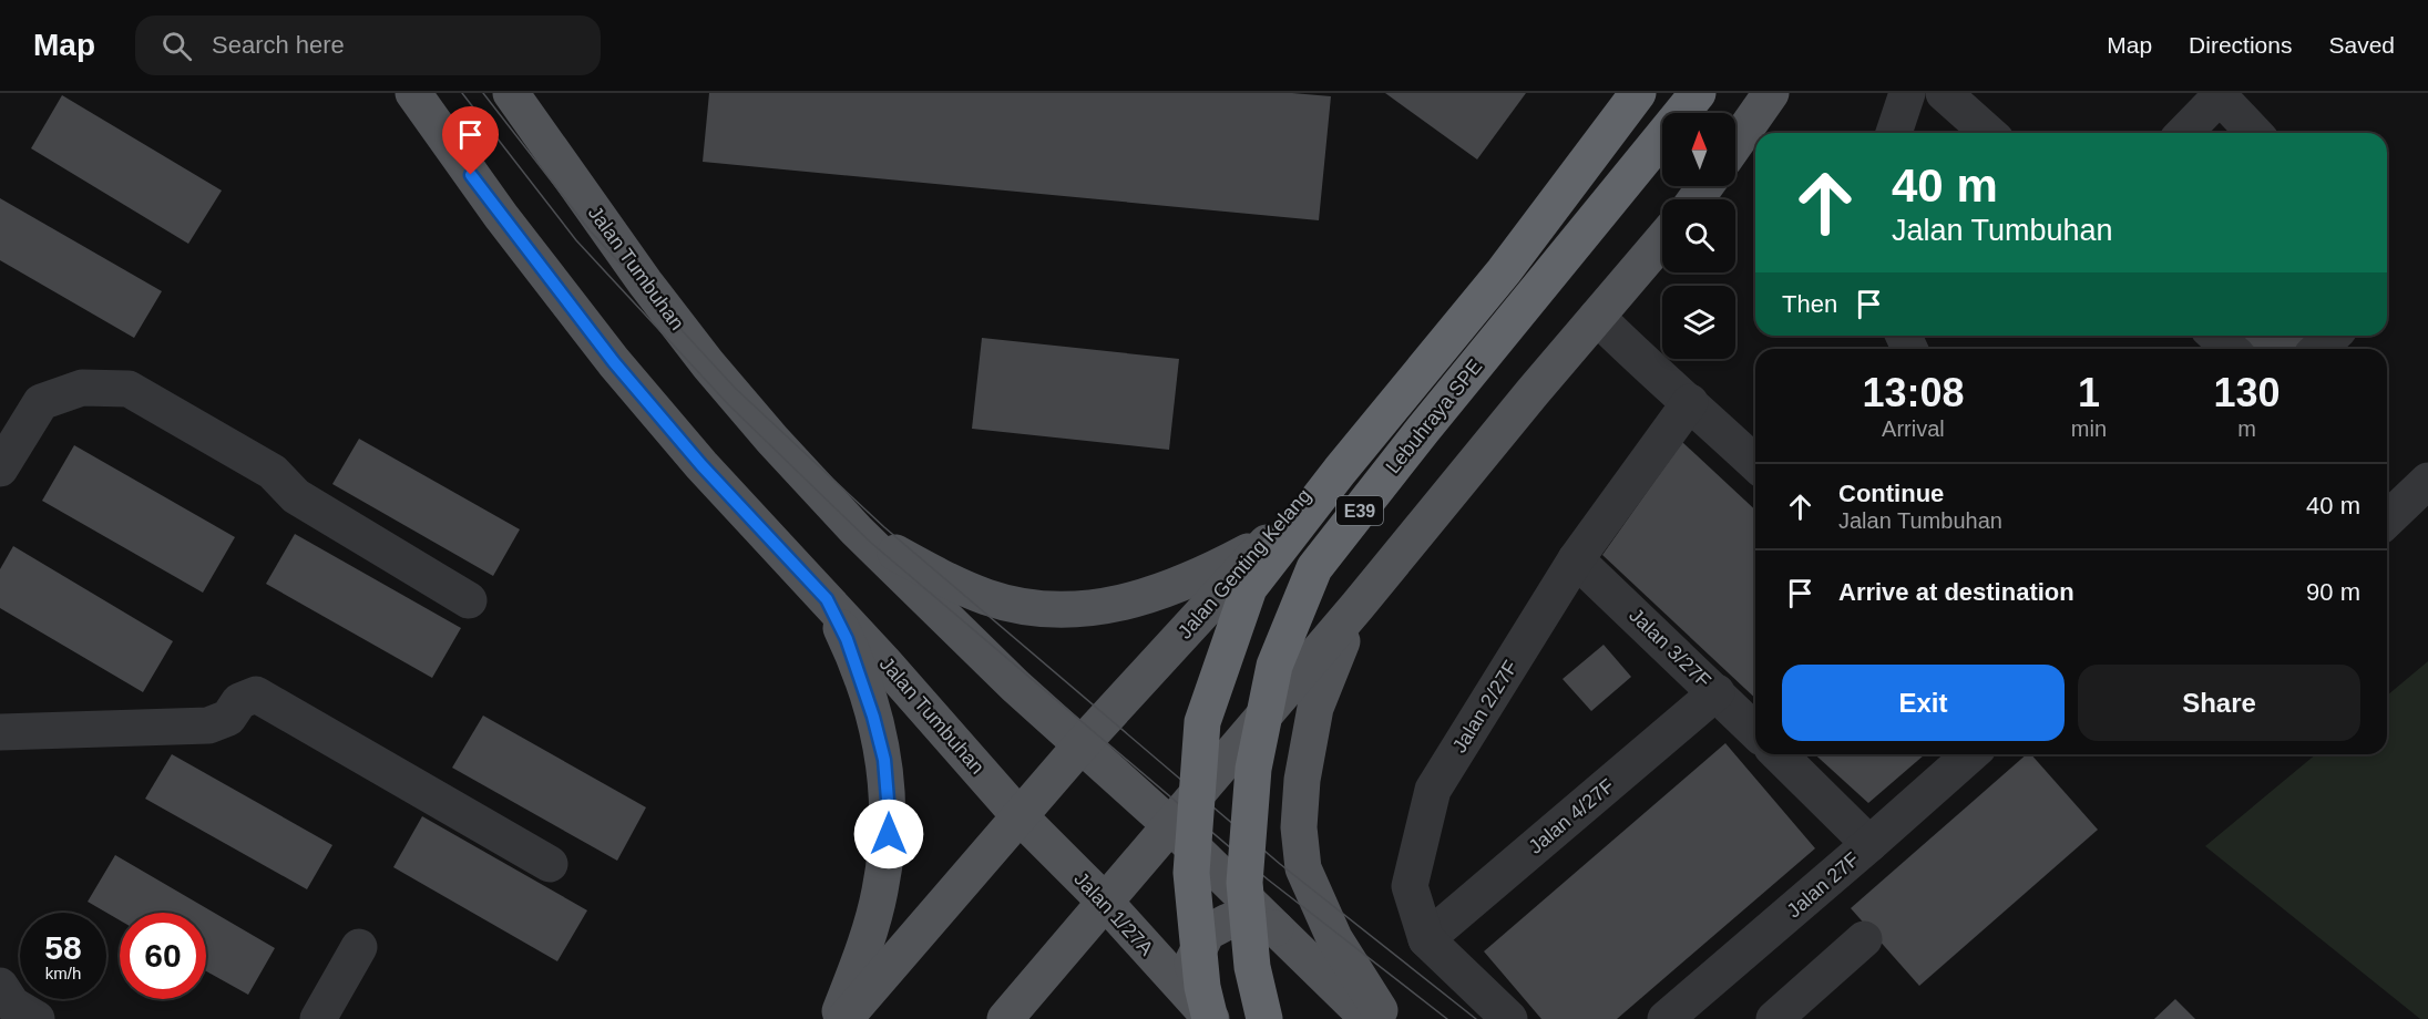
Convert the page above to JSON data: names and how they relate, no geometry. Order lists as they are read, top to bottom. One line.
{"streets":{"highway":["Lebuhraya SPE","E39"],"main road":["Jalan Tumbuhan","Jalan Genting Kelang","Jalan 1/27A"],"street":["Jalan 3/27F","Jalan 2/27F","Jalan 4/27F","Jalan 27F"]},"crossings":[["Jalan Tumbuhan","Jalan Genting Kelang"],["Jalan Tumbuhan","Jalan 1/27A"],["Lebuhraya SPE","Jalan 1/27A"],["Jalan Genting Kelang","Jalan 1/27A"],["Jalan 3/27F","Jalan 2/27F"],["Jalan 3/27F","Jalan 4/27F"],["Jalan 2/27F","Jalan 4/27F"]],"north":"top","page":{"header":"Map","search":"Search here","nav":["Map","Directions","Saved"],"turn":["40 m","Jalan Tumbuhan"],"then":"Then","eta":["13:08","Arrival","1","min","130","m"],"list":[{"name":"Continue","note":"Jalan Tumbuhan","value":"40 m"},{"name":"Arrive at destination","value":"90 m"}],"buttons":["Exit","Share"],"speed":"58 km/h","limit":"60"}}
